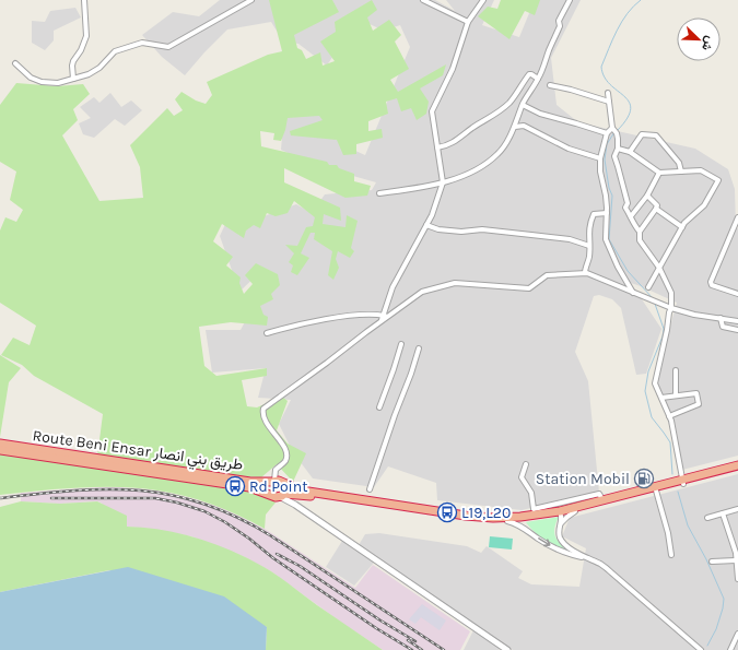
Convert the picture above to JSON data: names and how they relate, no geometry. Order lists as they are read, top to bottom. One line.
{"streets":{"highway":["Route Beni Ensar طريق بني انصار"]},"places":{"fuel station":["Station Mobil"],"bus stop":["Rd Point","L19,L20"]},"north":"bottom right"}
